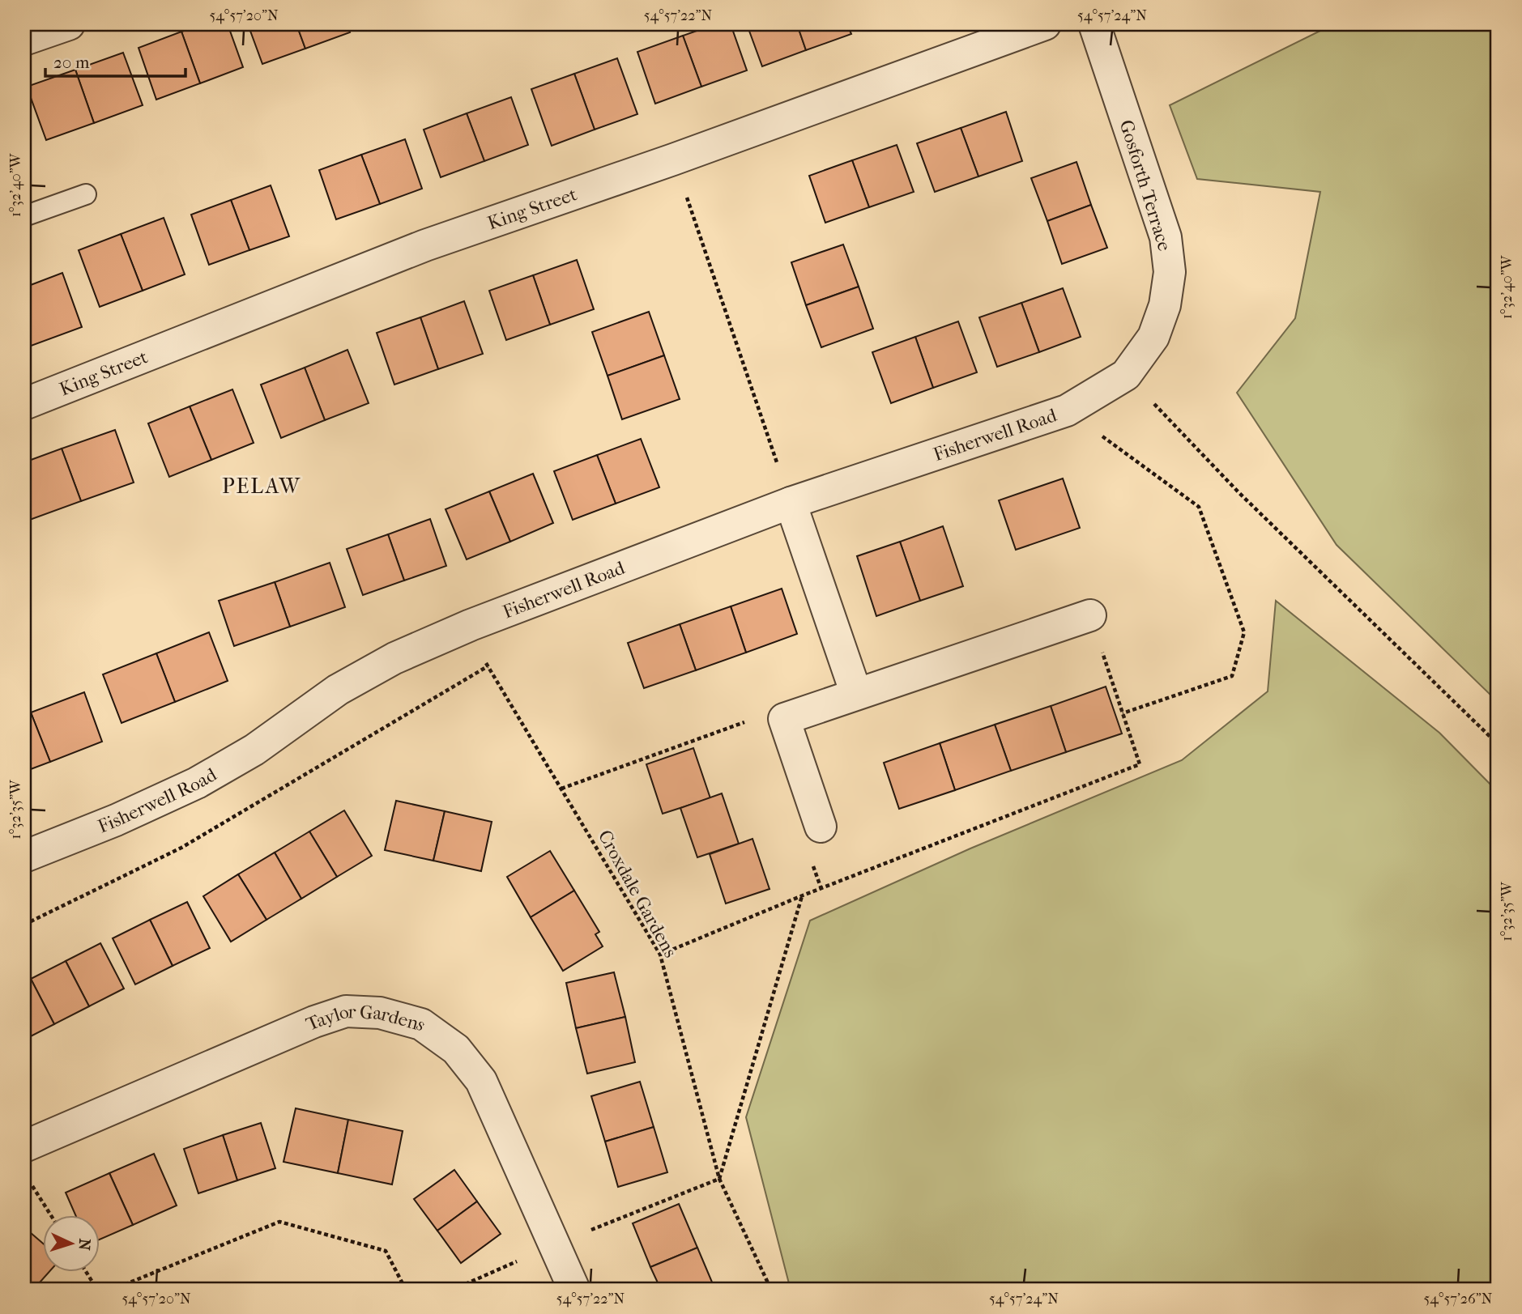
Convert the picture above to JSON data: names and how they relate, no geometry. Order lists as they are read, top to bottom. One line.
{"streets":{"street":["Gosforth Terrace","King Street","Fisherwell Road","Taylor Gardens"],"path":["Croxdale Gardens"]},"crossings":[["Gosforth Terrace","Fisherwell Road"],["Fisherwell Road","Croxdale Gardens"]],"districts":["PELAW"],"scale_bar":"20 m","north":"right","coordinates":["54°57'20\"N","54°57'22\"N","54°57'24\"N","1°32'40\"W","1°32'35\"W","54°57'26\"N"]}
